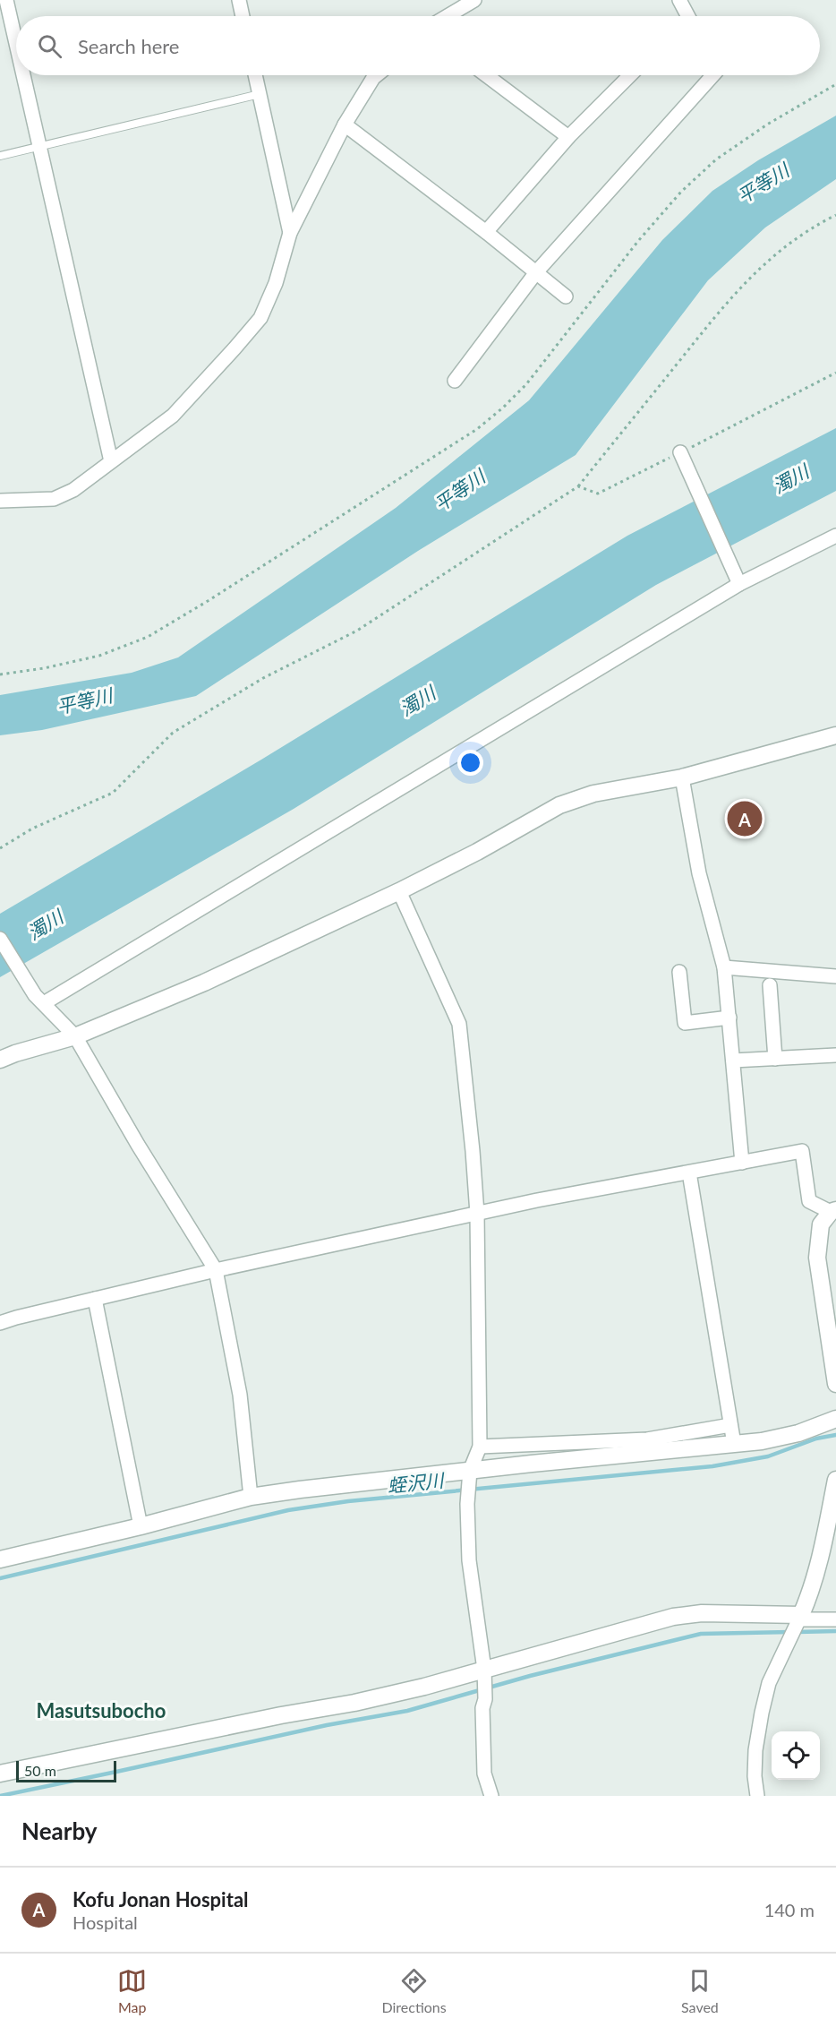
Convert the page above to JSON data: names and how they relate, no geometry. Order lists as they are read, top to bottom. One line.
{"districts":["Masutsubocho"],"water":["平等川","濁川","蛭沢川"],"scale_bar":"50 m","page":{"search":"Search here","pins":"A","scale":"50 m","heading":"Nearby","list":[{"mark":"A","name":"Kofu Jonan Hospital","note":"Hospital","value":"140 m"}],"nav":["Map","Directions","Saved"]}}
